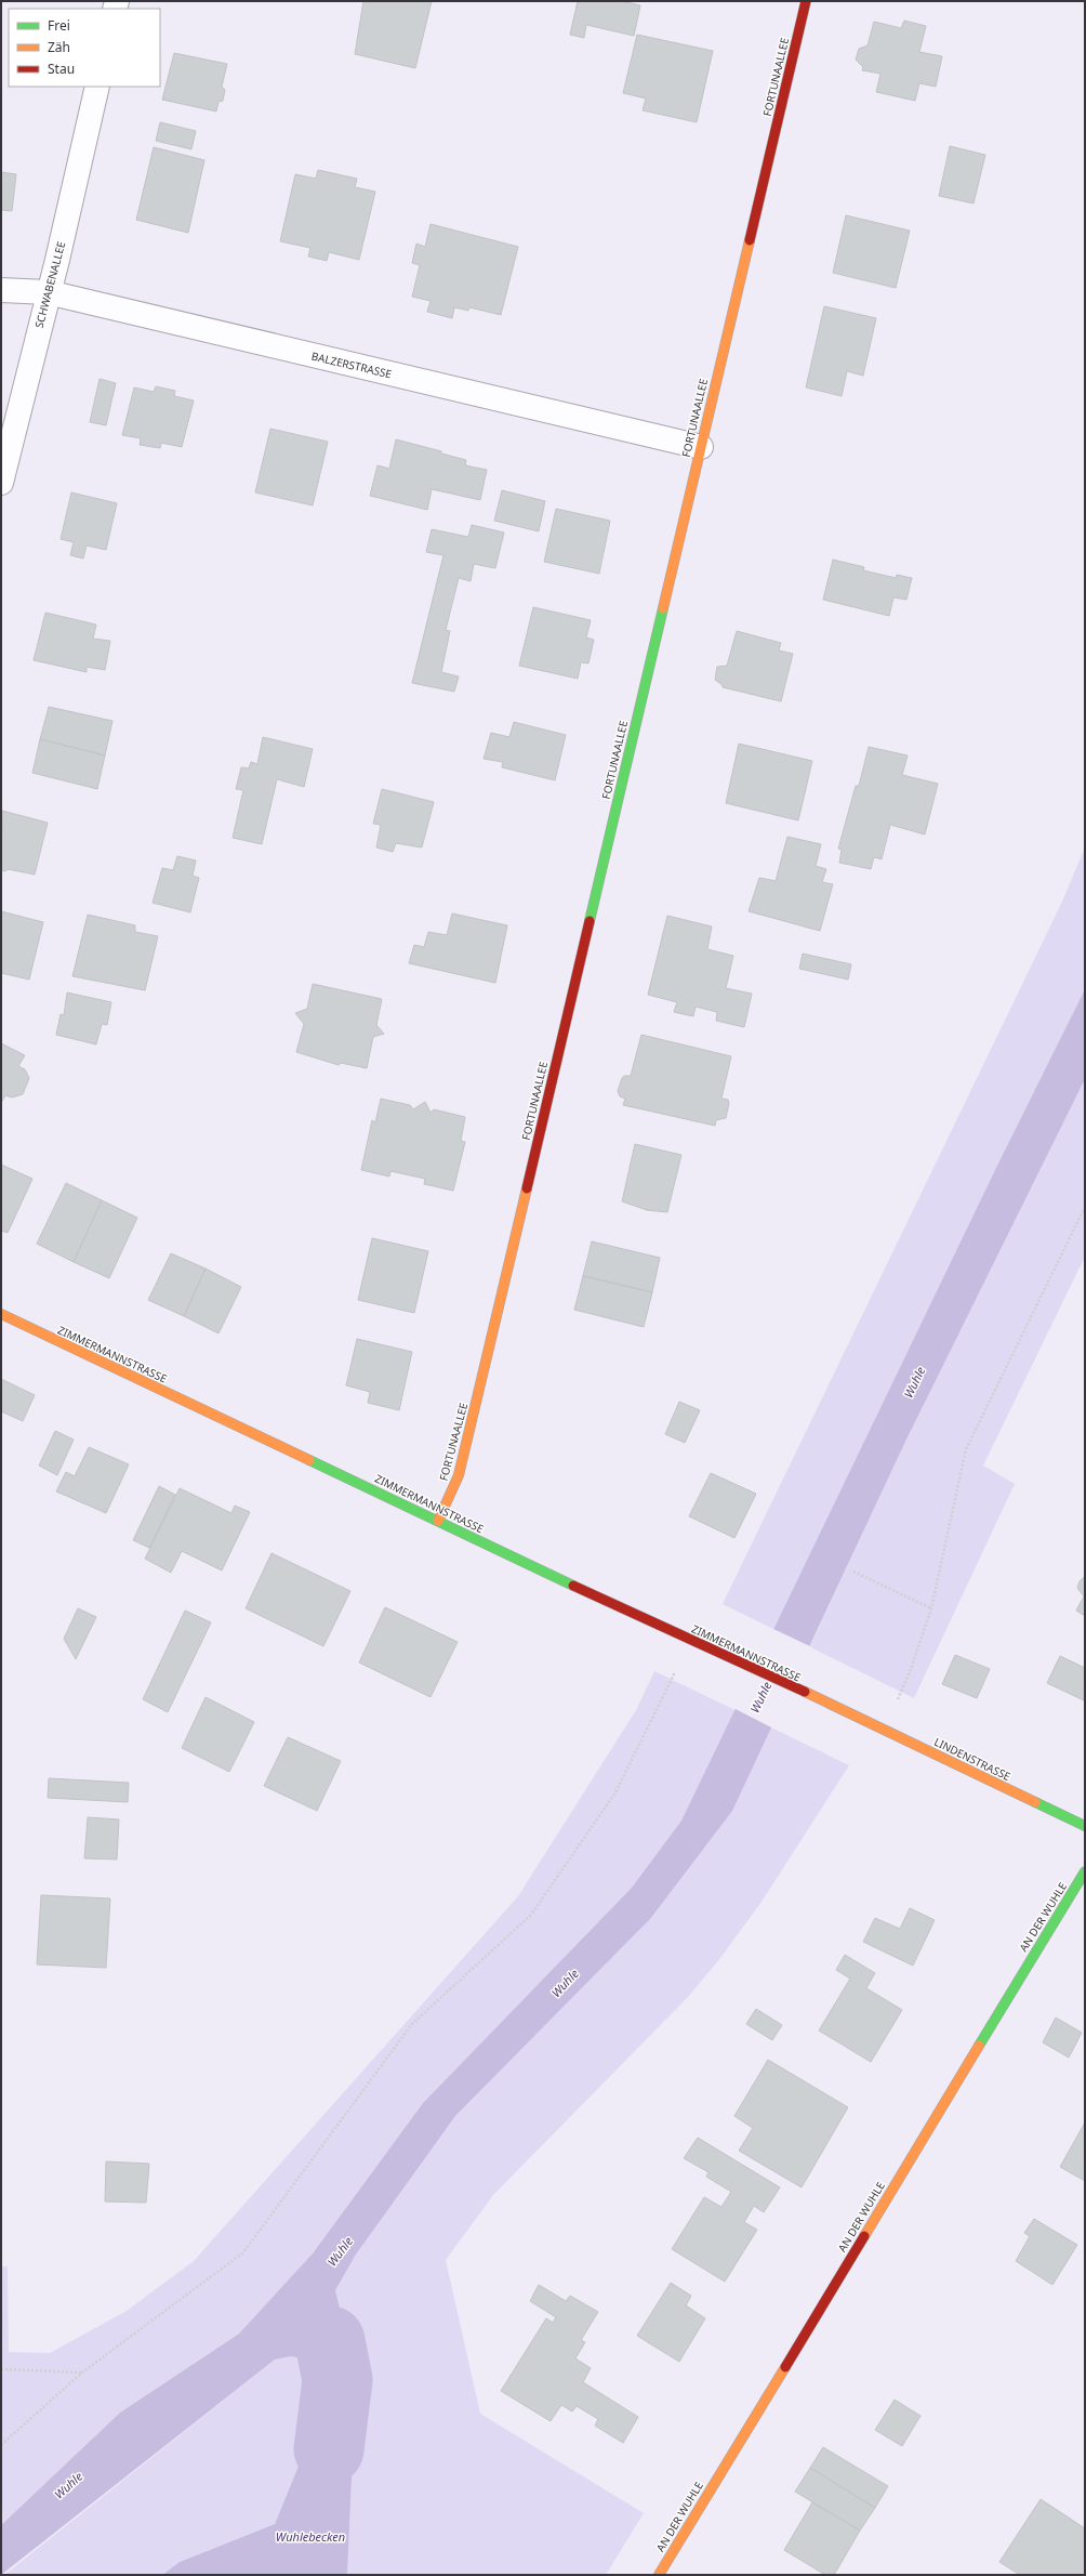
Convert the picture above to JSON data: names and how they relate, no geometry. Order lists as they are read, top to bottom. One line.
{"streets":{"street":["FORTUNAALLEE","SCHWABENALLEE","BALZERSTRASSE","ZIMMERMANNSTRASSE","LINDENSTRASSE","AN DER WUHLE"]},"crossings":[["FORTUNAALLEE","BALZERSTRASSE"],["FORTUNAALLEE","ZIMMERMANNSTRASSE"],["SCHWABENALLEE","BALZERSTRASSE"],["ZIMMERMANNSTRASSE","LINDENSTRASSE"]],"water":["Wuhle","Wuhlebecken"],"legend":["Frei","Zäh","Stau"]}
